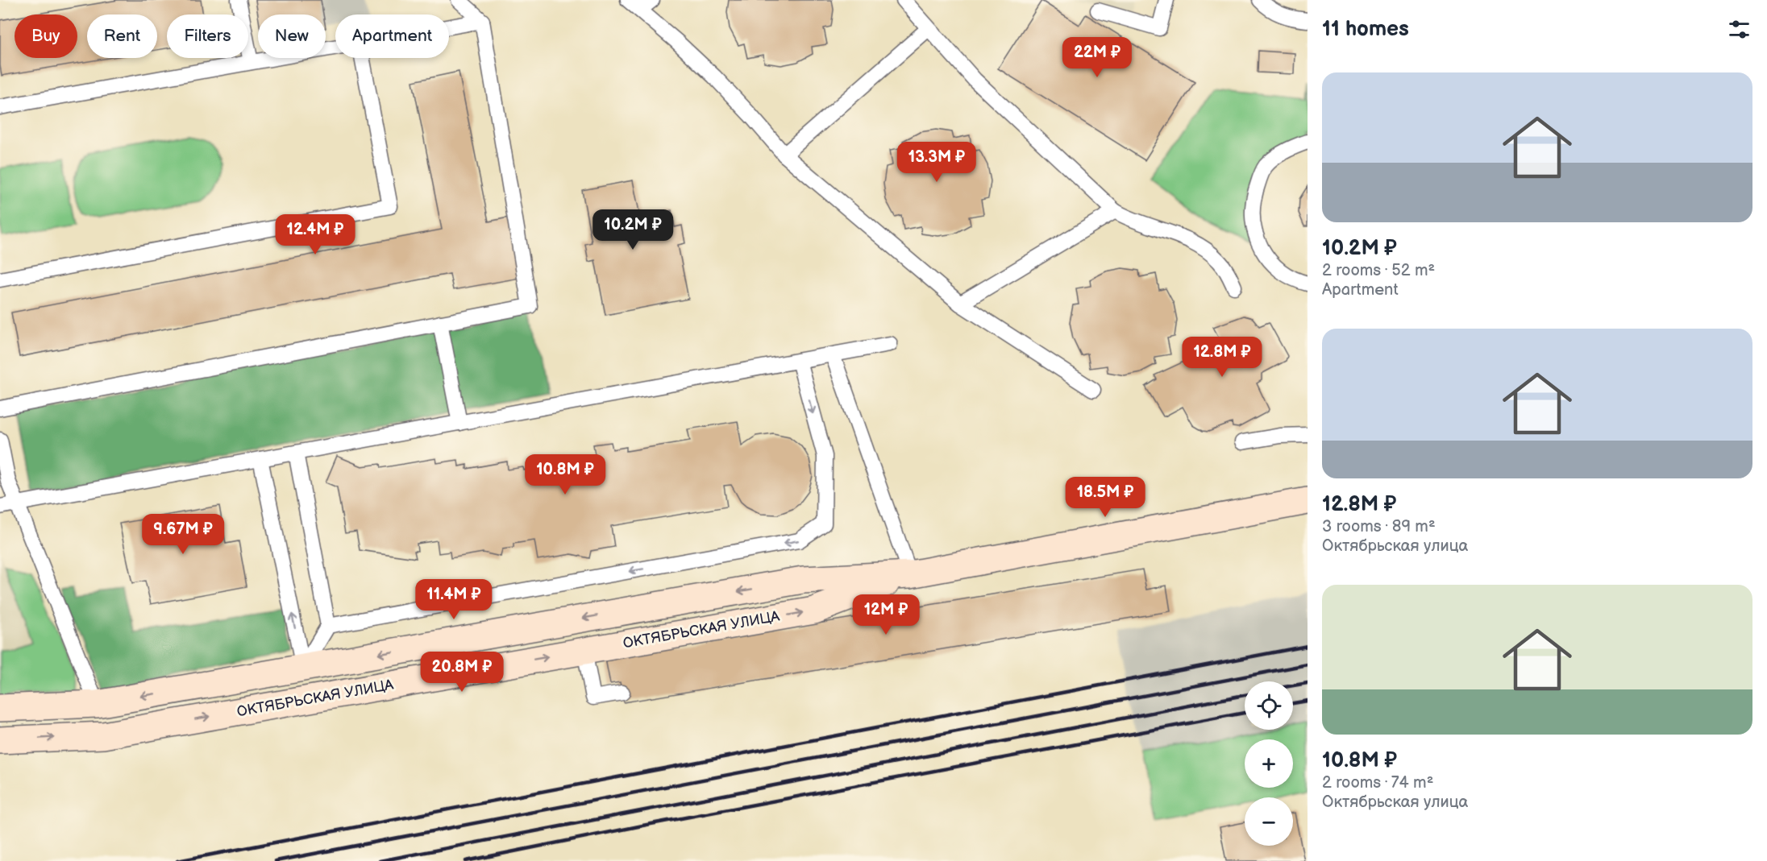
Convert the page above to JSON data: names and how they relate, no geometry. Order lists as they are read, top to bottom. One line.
{"streets":{"main road":["ОКТЯБРЬСКАЯ УЛИЦА"]},"page":{"heading":"11 homes","chip":["Buy","Rent","Filters","New","Apartment"],"price":["22M ₽","13.3M ₽","10.2M ₽","12.4M ₽","12.8M ₽","10.8M ₽","18.5M ₽","9.67M ₽","11.4M ₽","12M ₽","20.8M ₽"],"list":[{"name":"10.2M ₽","note":"2 rooms · 52 m² · Apartment"},{"name":"12.8M ₽","note":"3 rooms · 89 m² · Октябрьская улица"},{"name":"10.8M ₽","note":"2 rooms · 74 m² · Октябрьская улица"}],"map_buttons":["+","−"]}}
